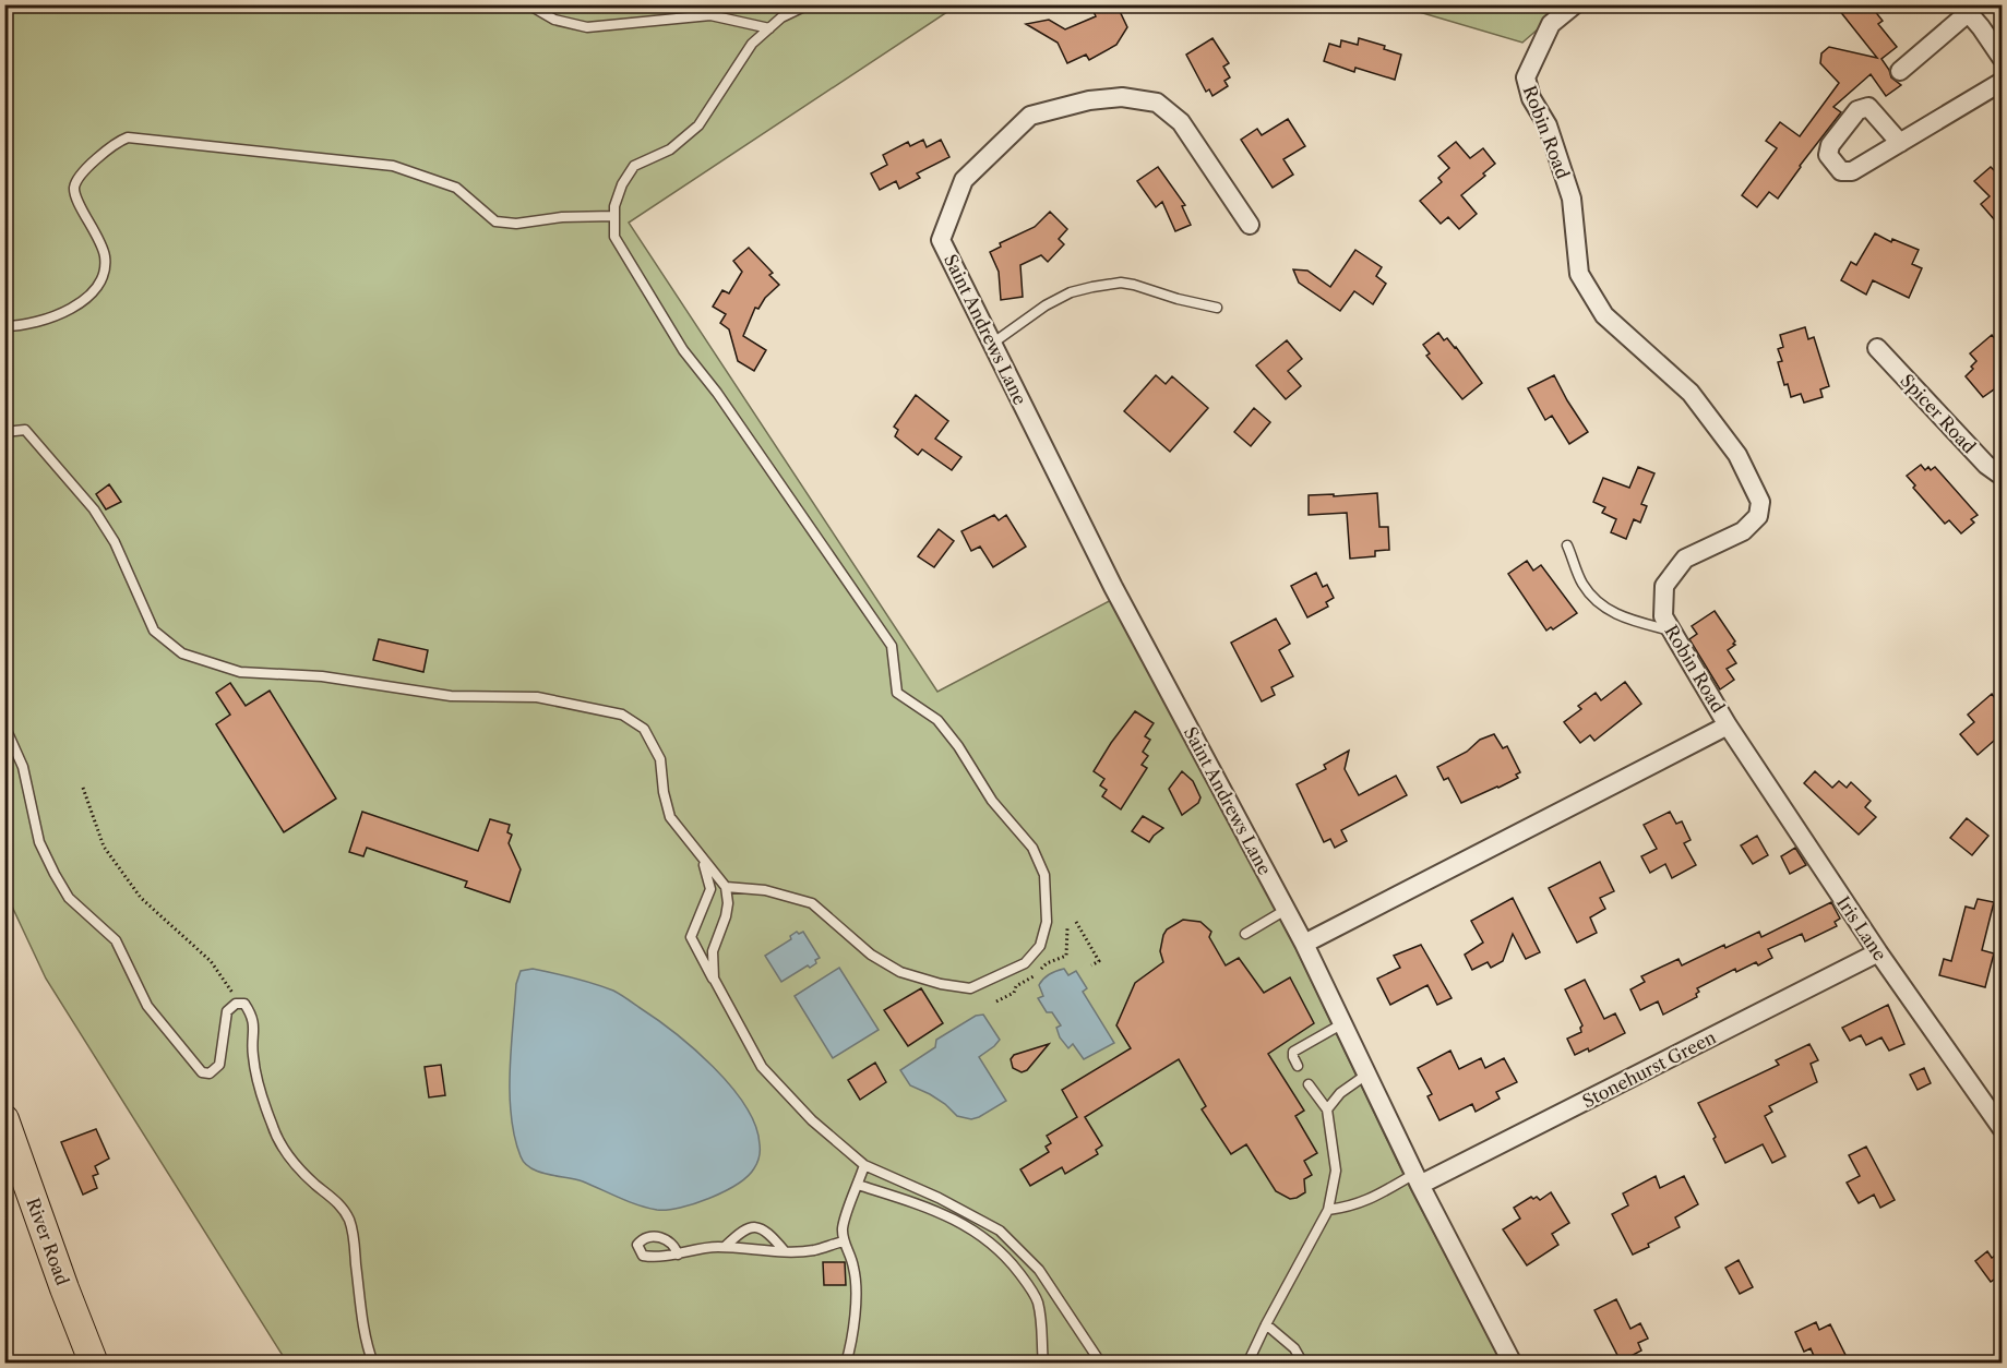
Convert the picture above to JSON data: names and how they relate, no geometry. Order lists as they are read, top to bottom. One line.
{"streets":{"main road":["River Road"],"street":["Robin Road","Saint Andrews Lane","Spicer Road","Iris Lane","Stonehurst Green"]},"crossings":[["Robin Road","Saint Andrews Lane"],["Robin Road","Iris Lane"],["Saint Andrews Lane","Stonehurst Green"],["Iris Lane","Stonehurst Green"]]}
